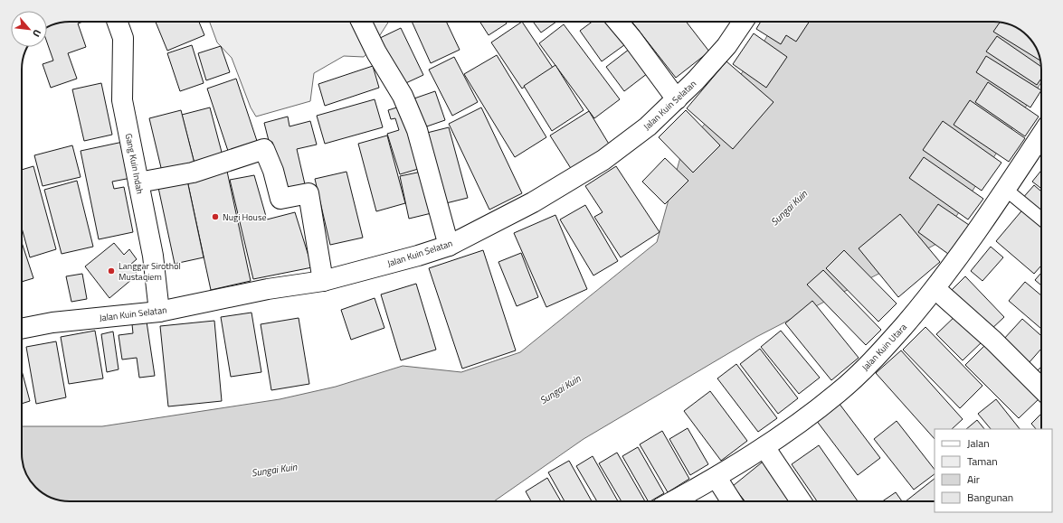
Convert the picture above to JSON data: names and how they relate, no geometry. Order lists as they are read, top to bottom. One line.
{"streets":{"street":["Jalan Kuin Selatan","Gang Kuin Indah","Jalan Kuin Utara"]},"crossings":[["Jalan Kuin Selatan","Gang Kuin Indah"]],"water":["Sungai Kuin"],"places":["Nugi House","Langgar Sirothol Mustaqiem"],"legend":["Jalan","Taman","Air","Bangunan"],"north":"bottom right"}
